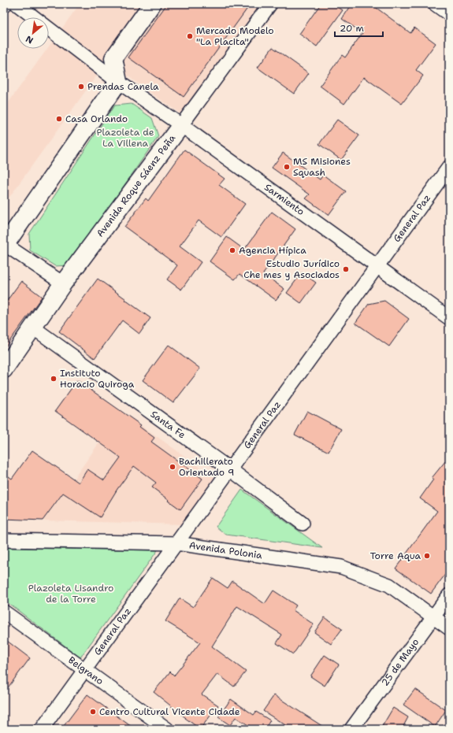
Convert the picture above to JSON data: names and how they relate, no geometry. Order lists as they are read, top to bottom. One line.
{"streets":{"main road":["Avenida Roque Sáenz Peña"],"street":["Sarmiento","General Paz","Santa Fe","Avenida Polonia","25 de Mayo","Belgrano"]},"crossings":[["Avenida Roque Sáenz Peña","Sarmiento"],["Avenida Roque Sáenz Peña","Santa Fe"],["Sarmiento","General Paz"],["General Paz","Santa Fe"],["General Paz","Avenida Polonia"],["General Paz","Belgrano"],["Avenida Polonia","25 de Mayo"]],"parks":["Plazoleta de La Villena","Plazoleta Lisandro de la Torre"],"places":["Mercado Modelo \"La Placita\"","Prendas Canela","Casa Orlando","MS Misiones Squash","Agencia Hípica","Estudio Jurídico Che mes y Asociados","Instituto Horacio Quiroga","Bachillerato Orientado 9","Torre Aqua","Centro Cultural Vicente Cidade"],"scale_bar":"20 m","north":"bottom left"}
